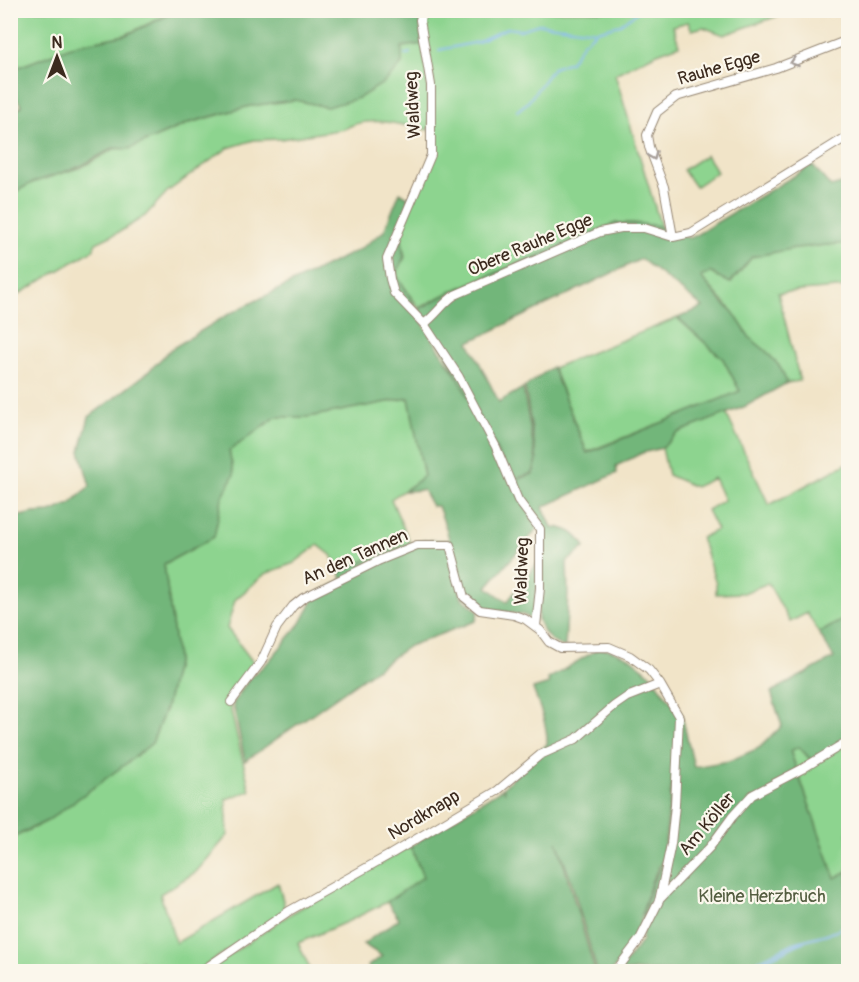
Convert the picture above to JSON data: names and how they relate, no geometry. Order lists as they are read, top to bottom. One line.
{"streets":{"street":["Rauhe Egge","Waldweg","Obere Rauhe Egge","An den Tannen","Nordknapp","Am Köller"]},"crossings":[["Rauhe Egge","Obere Rauhe Egge"],["Waldweg","Obere Rauhe Egge"],["Waldweg","An den Tannen"],["Waldweg","Nordknapp"],["Waldweg","Am Köller"]],"parks":["Kleine Herzbruch"],"north":"top"}
